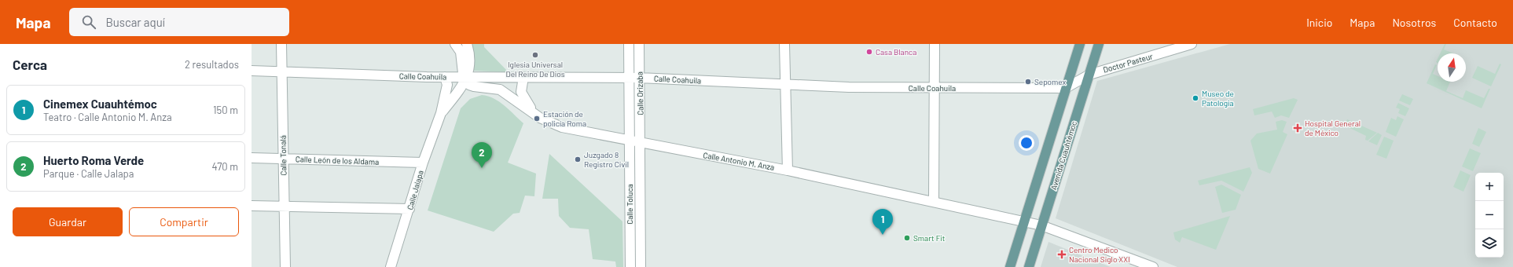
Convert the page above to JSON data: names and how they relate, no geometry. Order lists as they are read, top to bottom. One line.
{"streets":{"main road":["Avenida Cuauhtémoc"],"street":["Doctor Pasteur","Calle Coahuila","Calle Orizaba","Calle Tonalá","Calle León de los Aldama","Calle Antonio M. Anza","Calle Jalapa","Calle Toluca"]},"crossings":[["Doctor Pasteur","Calle Coahuila"],["Doctor Pasteur","Avenida Cuauhtémoc"],["Calle Coahuila","Calle Orizaba"],["Calle Coahuila","Calle Tonalá"],["Calle Coahuila","Calle Antonio M. Anza"],["Calle Coahuila","Calle Jalapa"],["Calle Orizaba","Calle Antonio M. Anza"],["Calle Orizaba","Calle Toluca"],["Calle Tonalá","Calle León de los Aldama"],["Avenida Cuauhtémoc","Calle Antonio M. Anza"],["Calle León de los Aldama","Calle Jalapa"],["Calle Antonio M. Anza","Calle Jalapa"],["Calle Antonio M. Anza","Calle Toluca"]],"places":{"other":["Casa Blanca","Iglesia Universal Del Reino De Dios","Sepomex","Museo de Patologia","Estación de policía Roma","Juzgado 8 Registro Civil","Smart Fit"],"health":["Hospital General de México","Centro Medico Nacional Siglo XXI"]},"north":"top","page":{"header":"Mapa","search":"Buscar aquí","nav":["Inicio","Mapa","Nosotros","Contacto"],"heading":["Cerca","2 resultados"],"list":[{"mark":"1","name":"Cinemex Cuauhtémoc","note":"Teatro · Calle Antonio M. Anza","value":"150 m"},{"mark":"2","name":"Huerto Roma Verde","note":"Parque · Calle Jalapa","value":"470 m"}],"pins":["2","1"],"map_buttons":["+","−"],"buttons":["Guardar","Compartir"]}}
